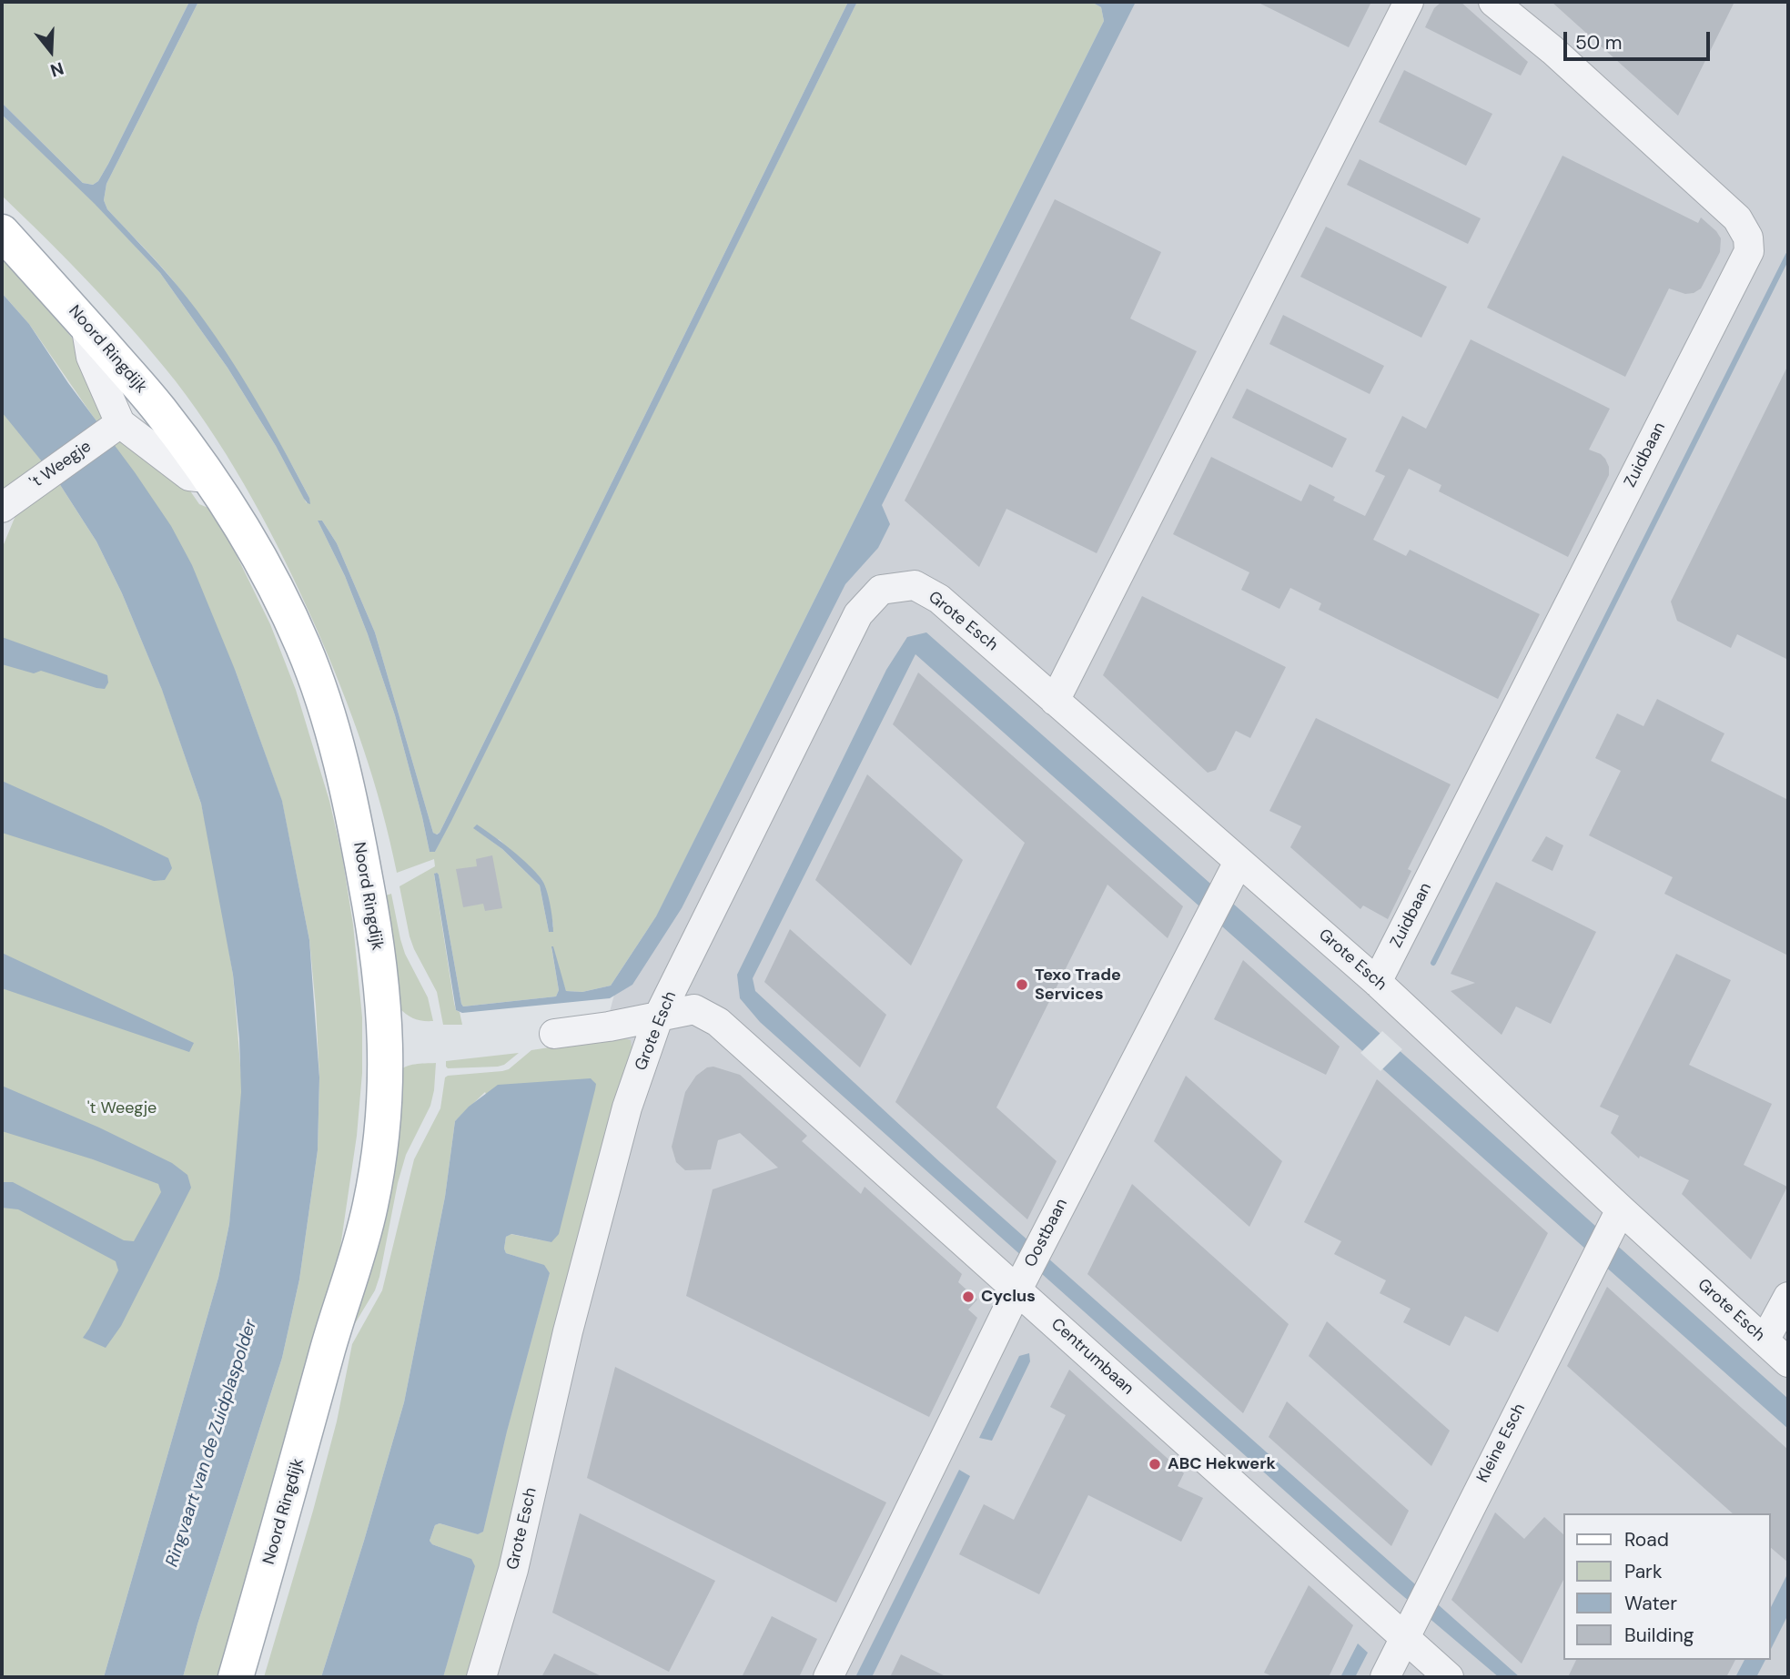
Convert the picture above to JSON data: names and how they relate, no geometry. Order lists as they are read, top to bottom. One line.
{"streets":{"main road":["Noord Ringdijk"],"street":["Zuidbaan","'t Weegje","Grote Esch","Oostbaan","Centrumbaan","Kleine Esch"]},"crossings":[["Zuidbaan","Grote Esch"],["Grote Esch","Oostbaan"],["Grote Esch","Centrumbaan"],["Grote Esch","Kleine Esch"],["Oostbaan","Centrumbaan"],["Centrumbaan","Kleine Esch"]],"water":["Ringvaart van de Zuidplaspolder"],"parks":["'t Weegje"],"places":["Texo Trade Services","Cyclus","ABC Hekwerk"],"legend":["Road","Park","Water","Building"],"scale_bar":"50 m","north":"bottom"}
